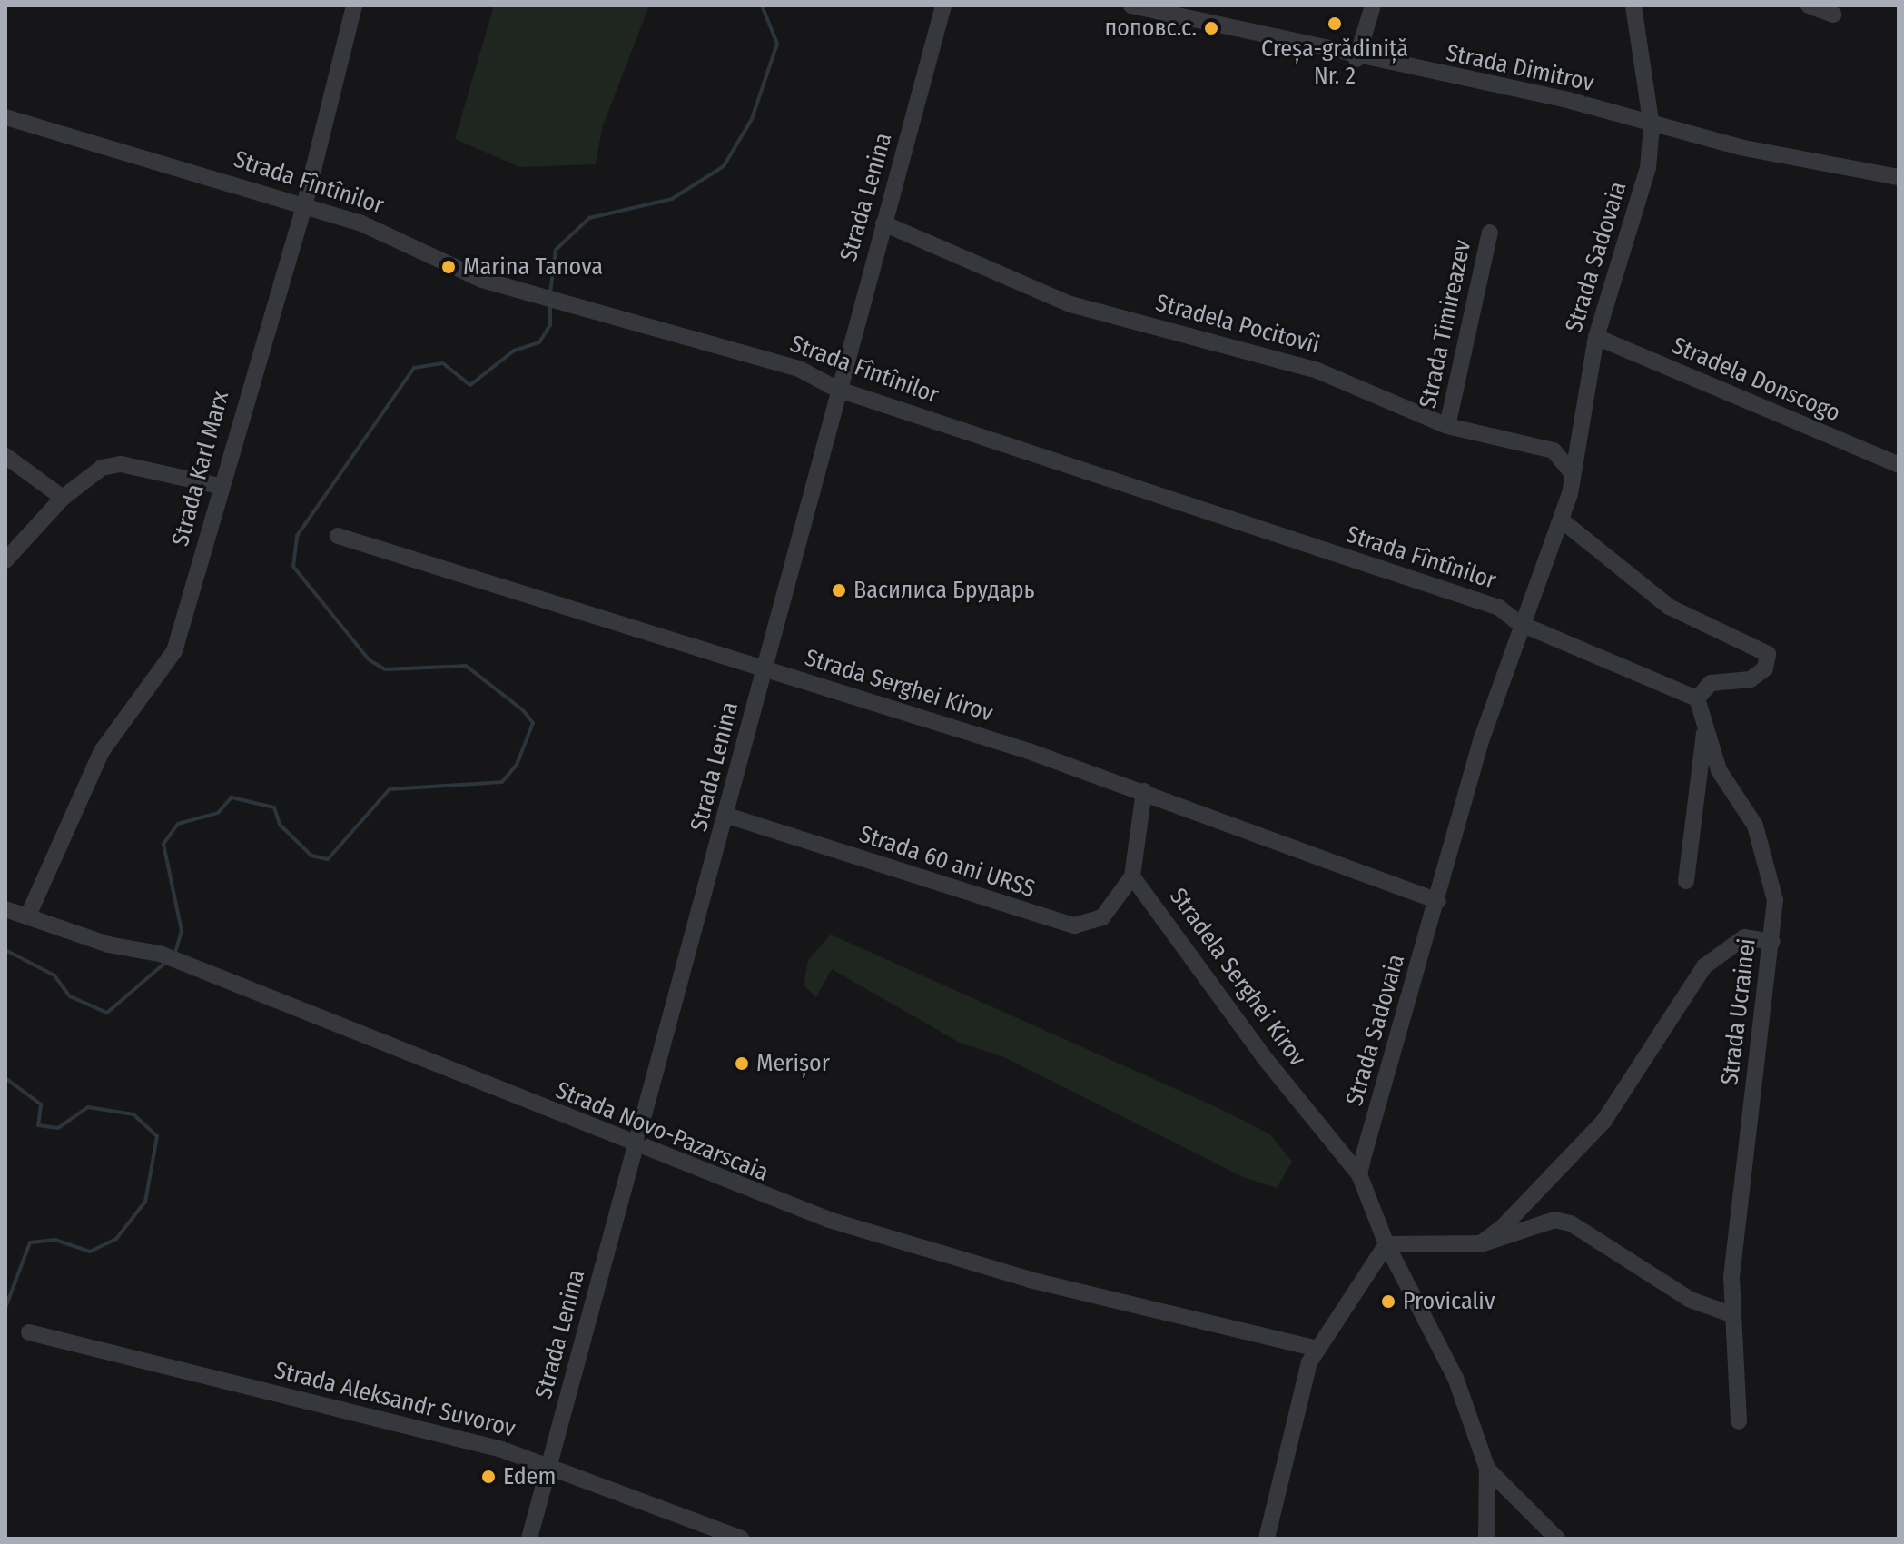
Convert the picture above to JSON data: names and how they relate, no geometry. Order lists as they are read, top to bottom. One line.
{"streets":{"street":["Strada Dimitrov","Strada Fîntînilor","Strada Lenina","Strada Sadovaia","Stradela Pocitovîi","Strada Timireazev","Stradela Donscogo","Strada Karl Marx","Strada Serghei Kirov","Strada 60 ani URSS","Stradela Serghei Kirov","Strada Ucrainei","Strada Novo-Pazarscaia","Strada Aleksandr Suvorov"]},"crossings":[["Strada Dimitrov","Strada Sadovaia"],["Strada Fîntînilor","Strada Lenina"],["Strada Fîntînilor","Strada Sadovaia"],["Strada Fîntînilor","Strada Karl Marx"],["Strada Fîntînilor","Strada Ucrainei"],["Strada Lenina","Stradela Pocitovîi"],["Strada Lenina","Strada Serghei Kirov"],["Strada Lenina","Strada 60 ani URSS"],["Strada Lenina","Strada Novo-Pazarscaia"],["Strada Lenina","Strada Aleksandr Suvorov"],["Strada Sadovaia","Stradela Pocitovîi"],["Strada Sadovaia","Stradela Donscogo"],["Strada Sadovaia","Strada Serghei Kirov"],["Strada Sadovaia","Stradela Serghei Kirov"],["Stradela Pocitovîi","Strada Timireazev"],["Strada Karl Marx","Strada Novo-Pazarscaia"],["Strada 60 ani URSS","Stradela Serghei Kirov"]],"places":["Creșa-grădiniță Nr. 2","поповс.с.","Marina Tanova","Василиса Брударь","Merișor","Provicaliv","Edem"]}
